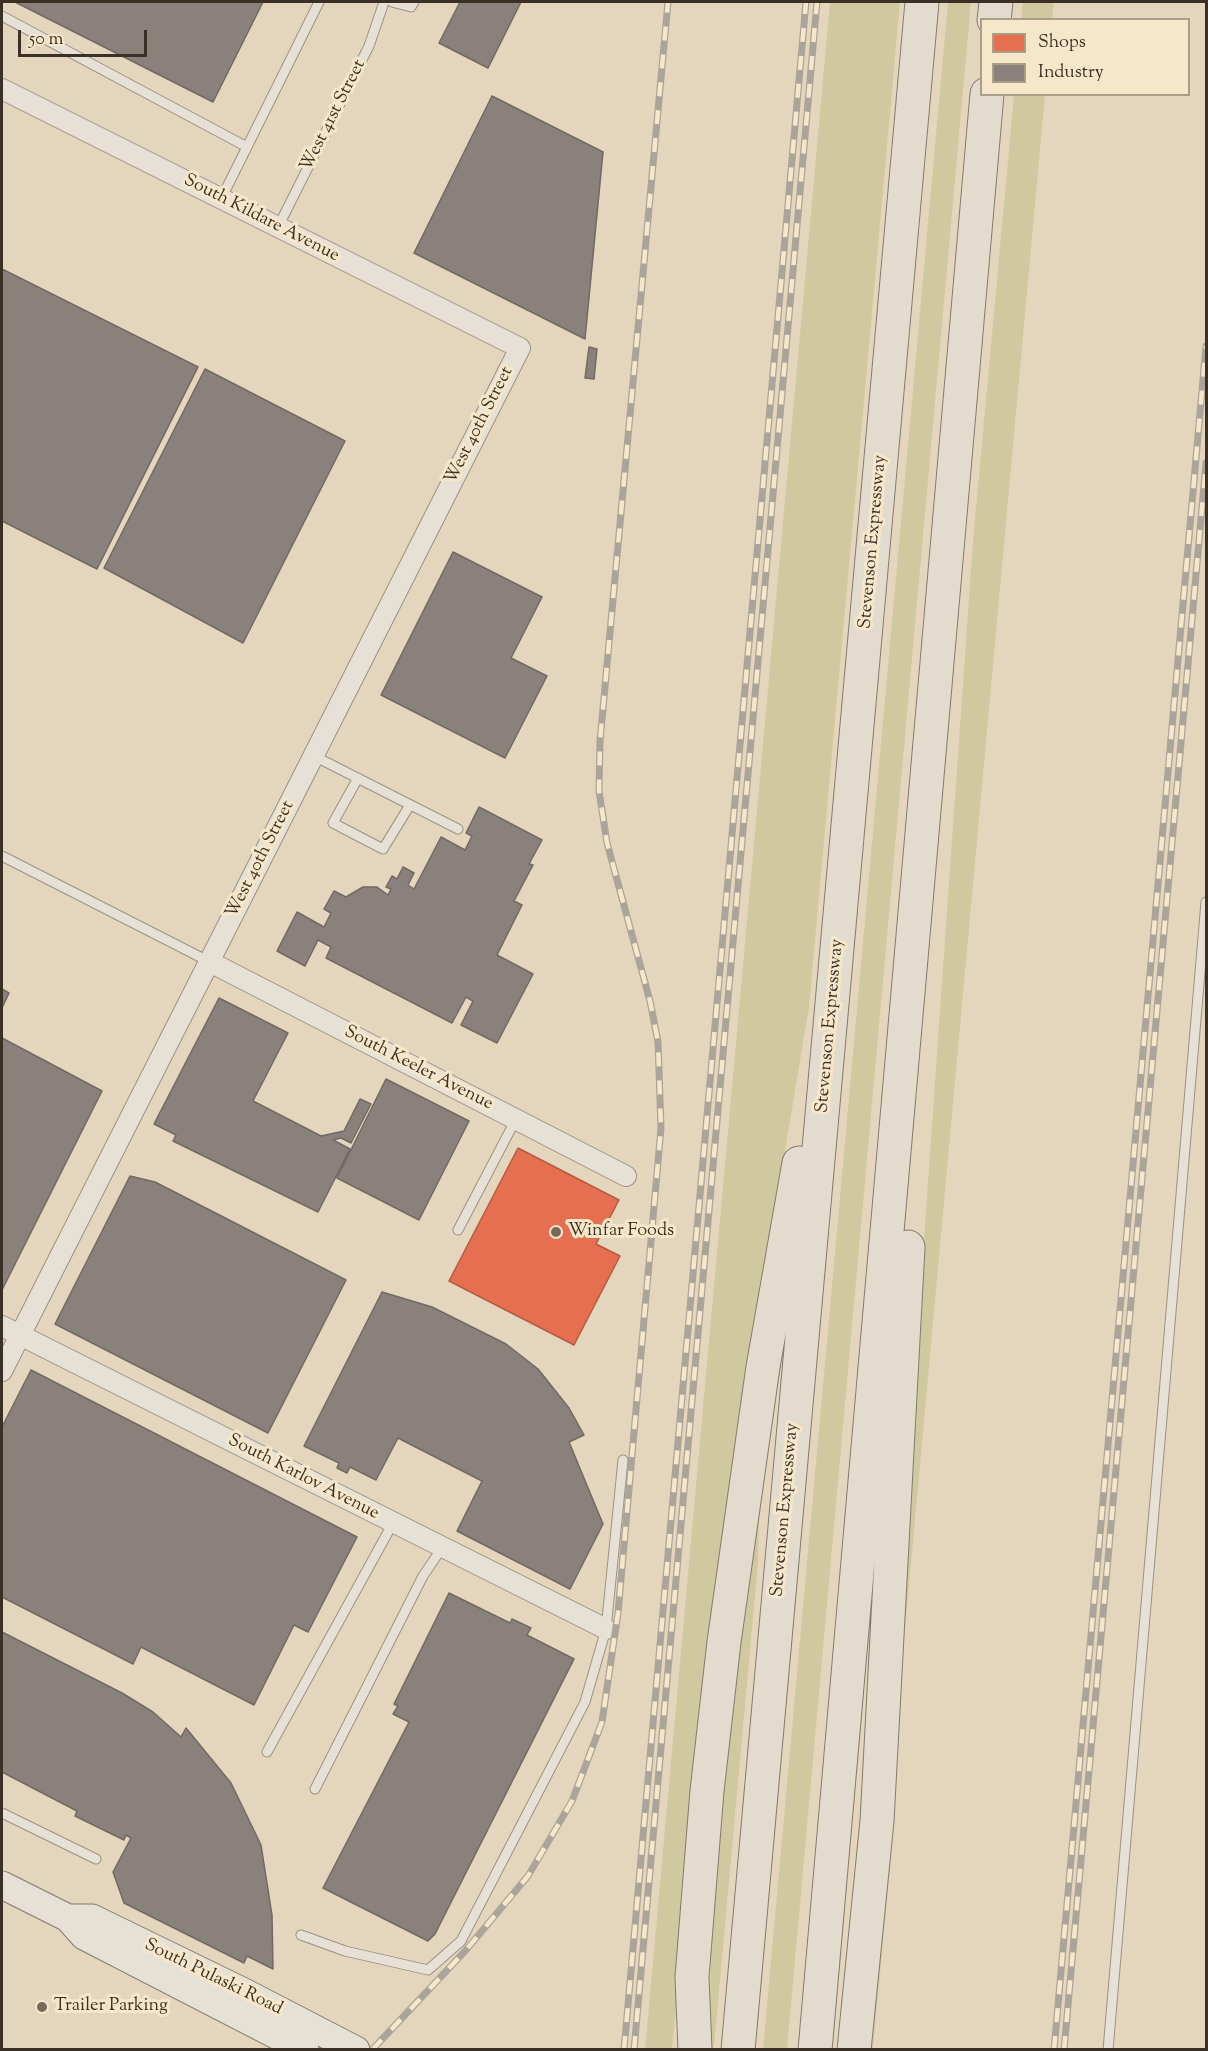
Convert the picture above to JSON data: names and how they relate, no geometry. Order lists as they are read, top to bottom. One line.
{"streets":{"highway":["Stevenson Expressway"],"main road":["South Pulaski Road"],"street":["South Kildare Avenue","West 40th Street","South Keeler Avenue","South Karlov Avenue"],"lane":["West 41st Street"]},"crossings":[["West 41st Street","South Kildare Avenue"],["South Kildare Avenue","West 40th Street"],["West 40th Street","South Keeler Avenue"],["West 40th Street","South Karlov Avenue"]],"places":["Winfar Foods","Trailer Parking"],"legend":["Shops","Industry"],"scale_bar":"50 m"}
